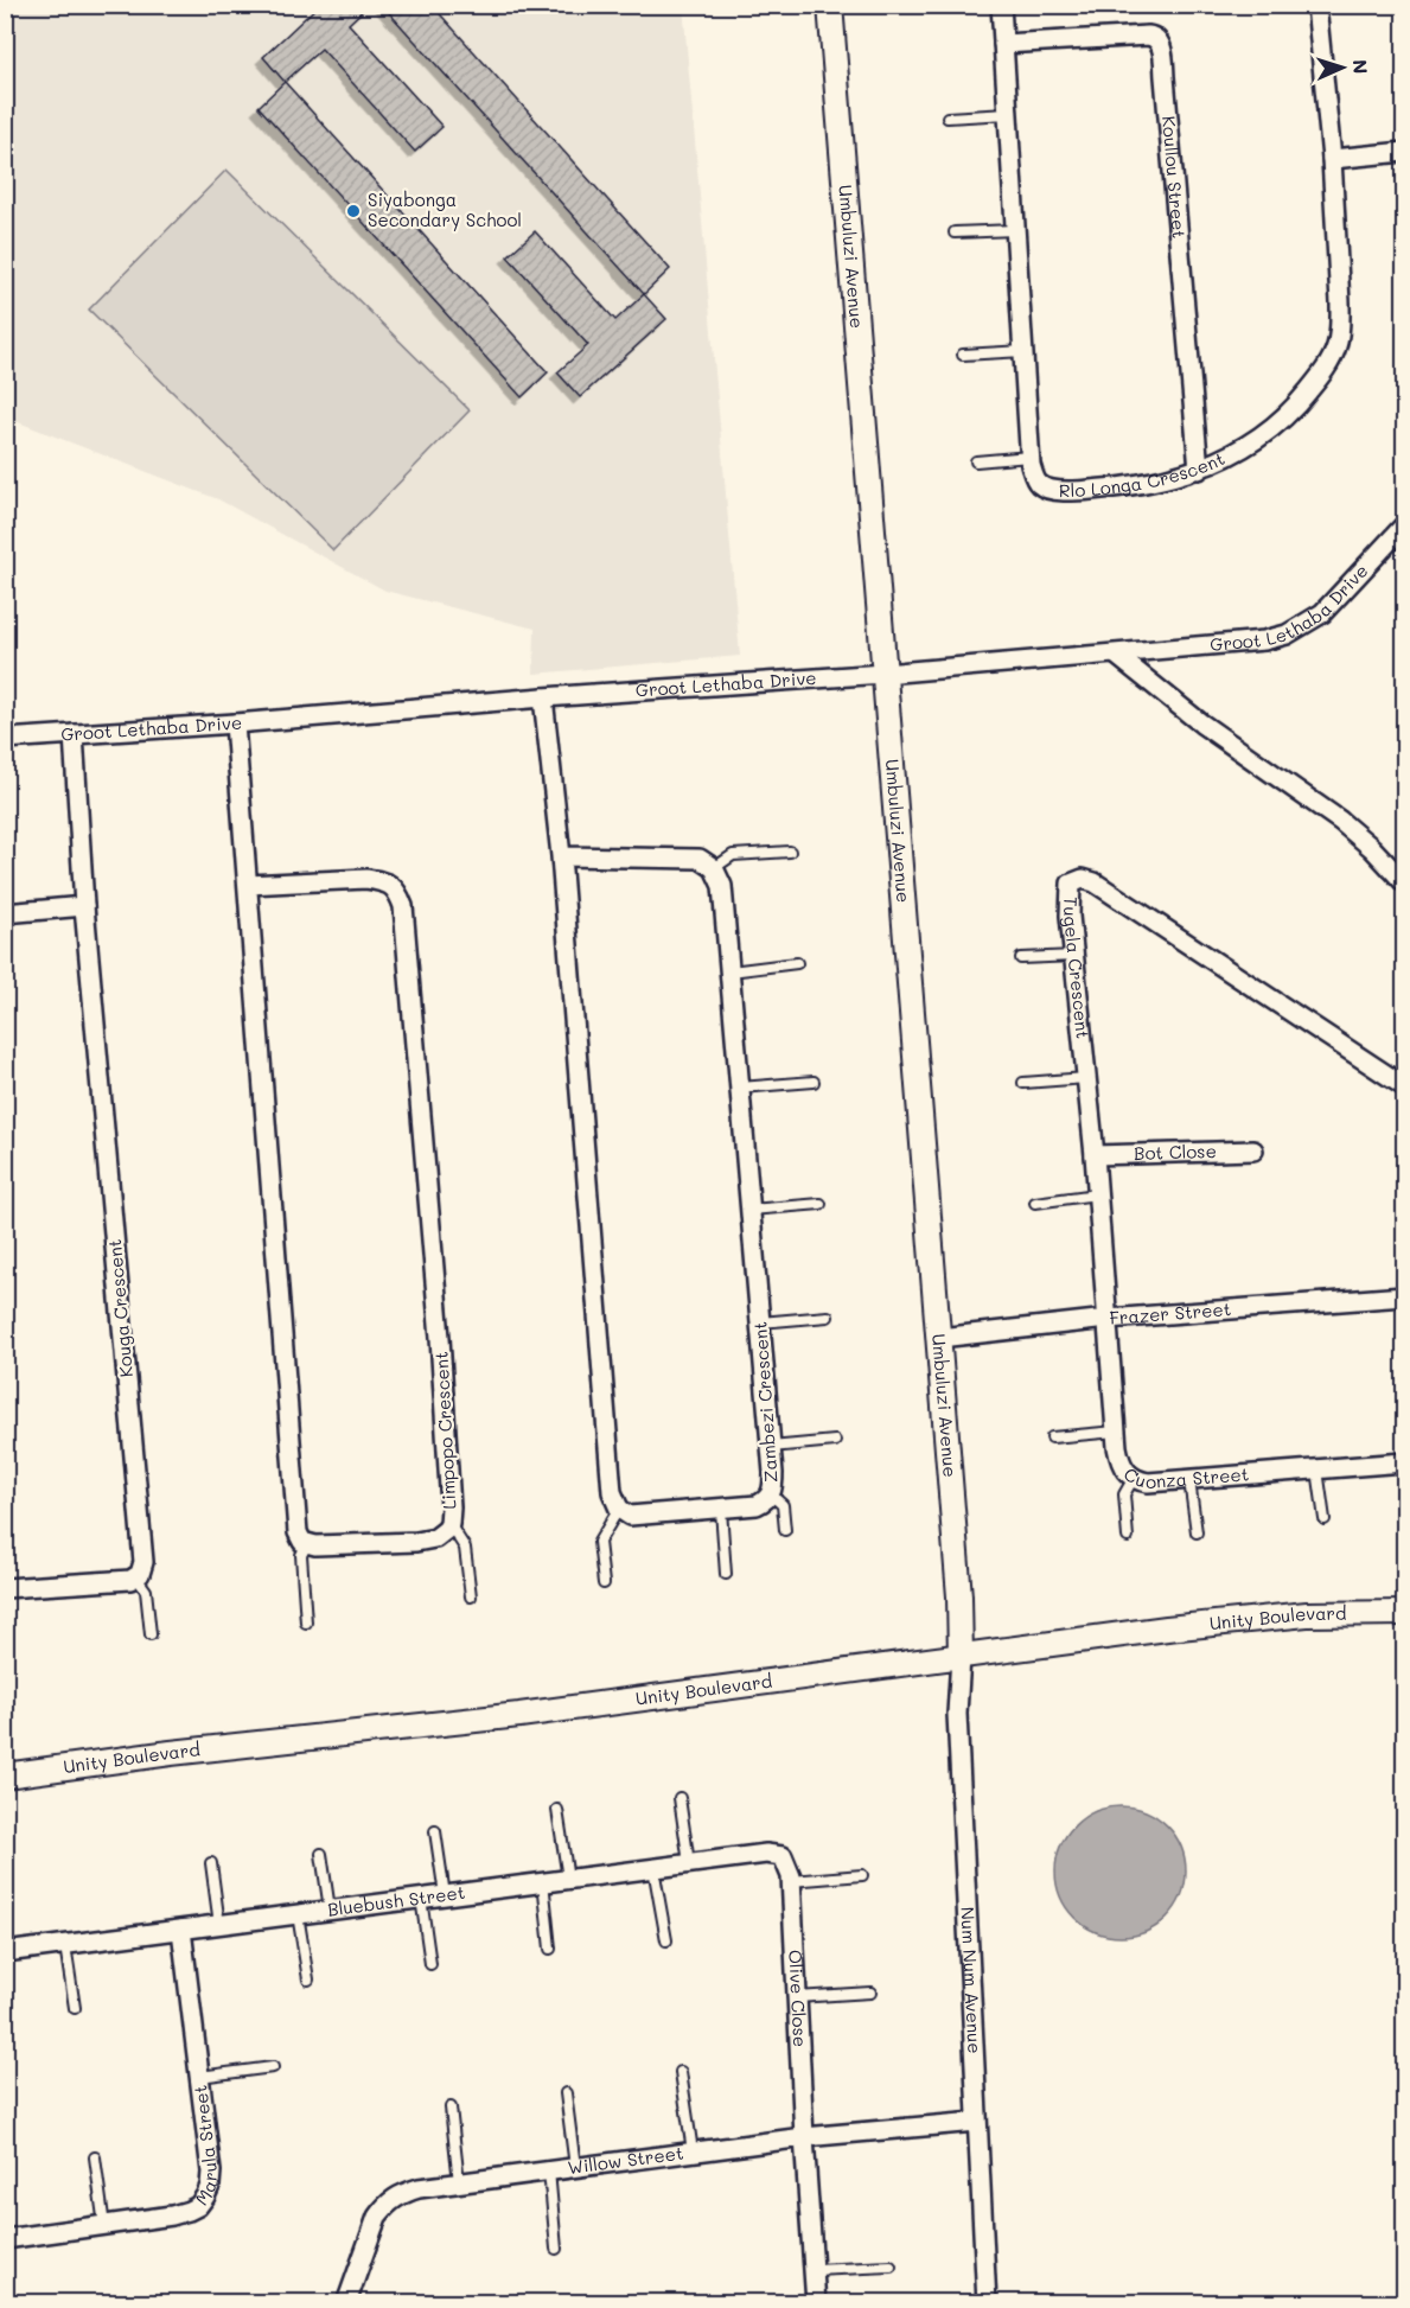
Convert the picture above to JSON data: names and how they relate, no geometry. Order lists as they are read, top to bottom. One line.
{"streets":{"street":["Koullou Street","Umbuluzi Avenue","Rlo Longa Crescent","Groot Lethaba Drive","Tugela Crescent","Bot Close","Kouga Crescent","Frazer Street","Zambezi Crescent","Limpopo Crescent","Cuonza Street","Unity Boulevard","Bluebush Street","Num Num Avenue","Olive Close","Marula Street","Willow Street"]},"crossings":[["Koullou Street","Rlo Longa Crescent"],["Umbuluzi Avenue","Groot Lethaba Drive"],["Umbuluzi Avenue","Frazer Street"],["Umbuluzi Avenue","Unity Boulevard"],["Umbuluzi Avenue","Num Num Avenue"],["Groot Lethaba Drive","Kouga Crescent"],["Tugela Crescent","Bot Close"],["Tugela Crescent","Frazer Street"],["Tugela Crescent","Cuonza Street"],["Frazer Street","Cuonza Street"],["Unity Boulevard","Num Num Avenue"],["Bluebush Street","Olive Close"],["Bluebush Street","Marula Street"],["Num Num Avenue","Willow Street"],["Olive Close","Willow Street"]],"places":["Siyabonga Secondary School"],"north":"right"}
